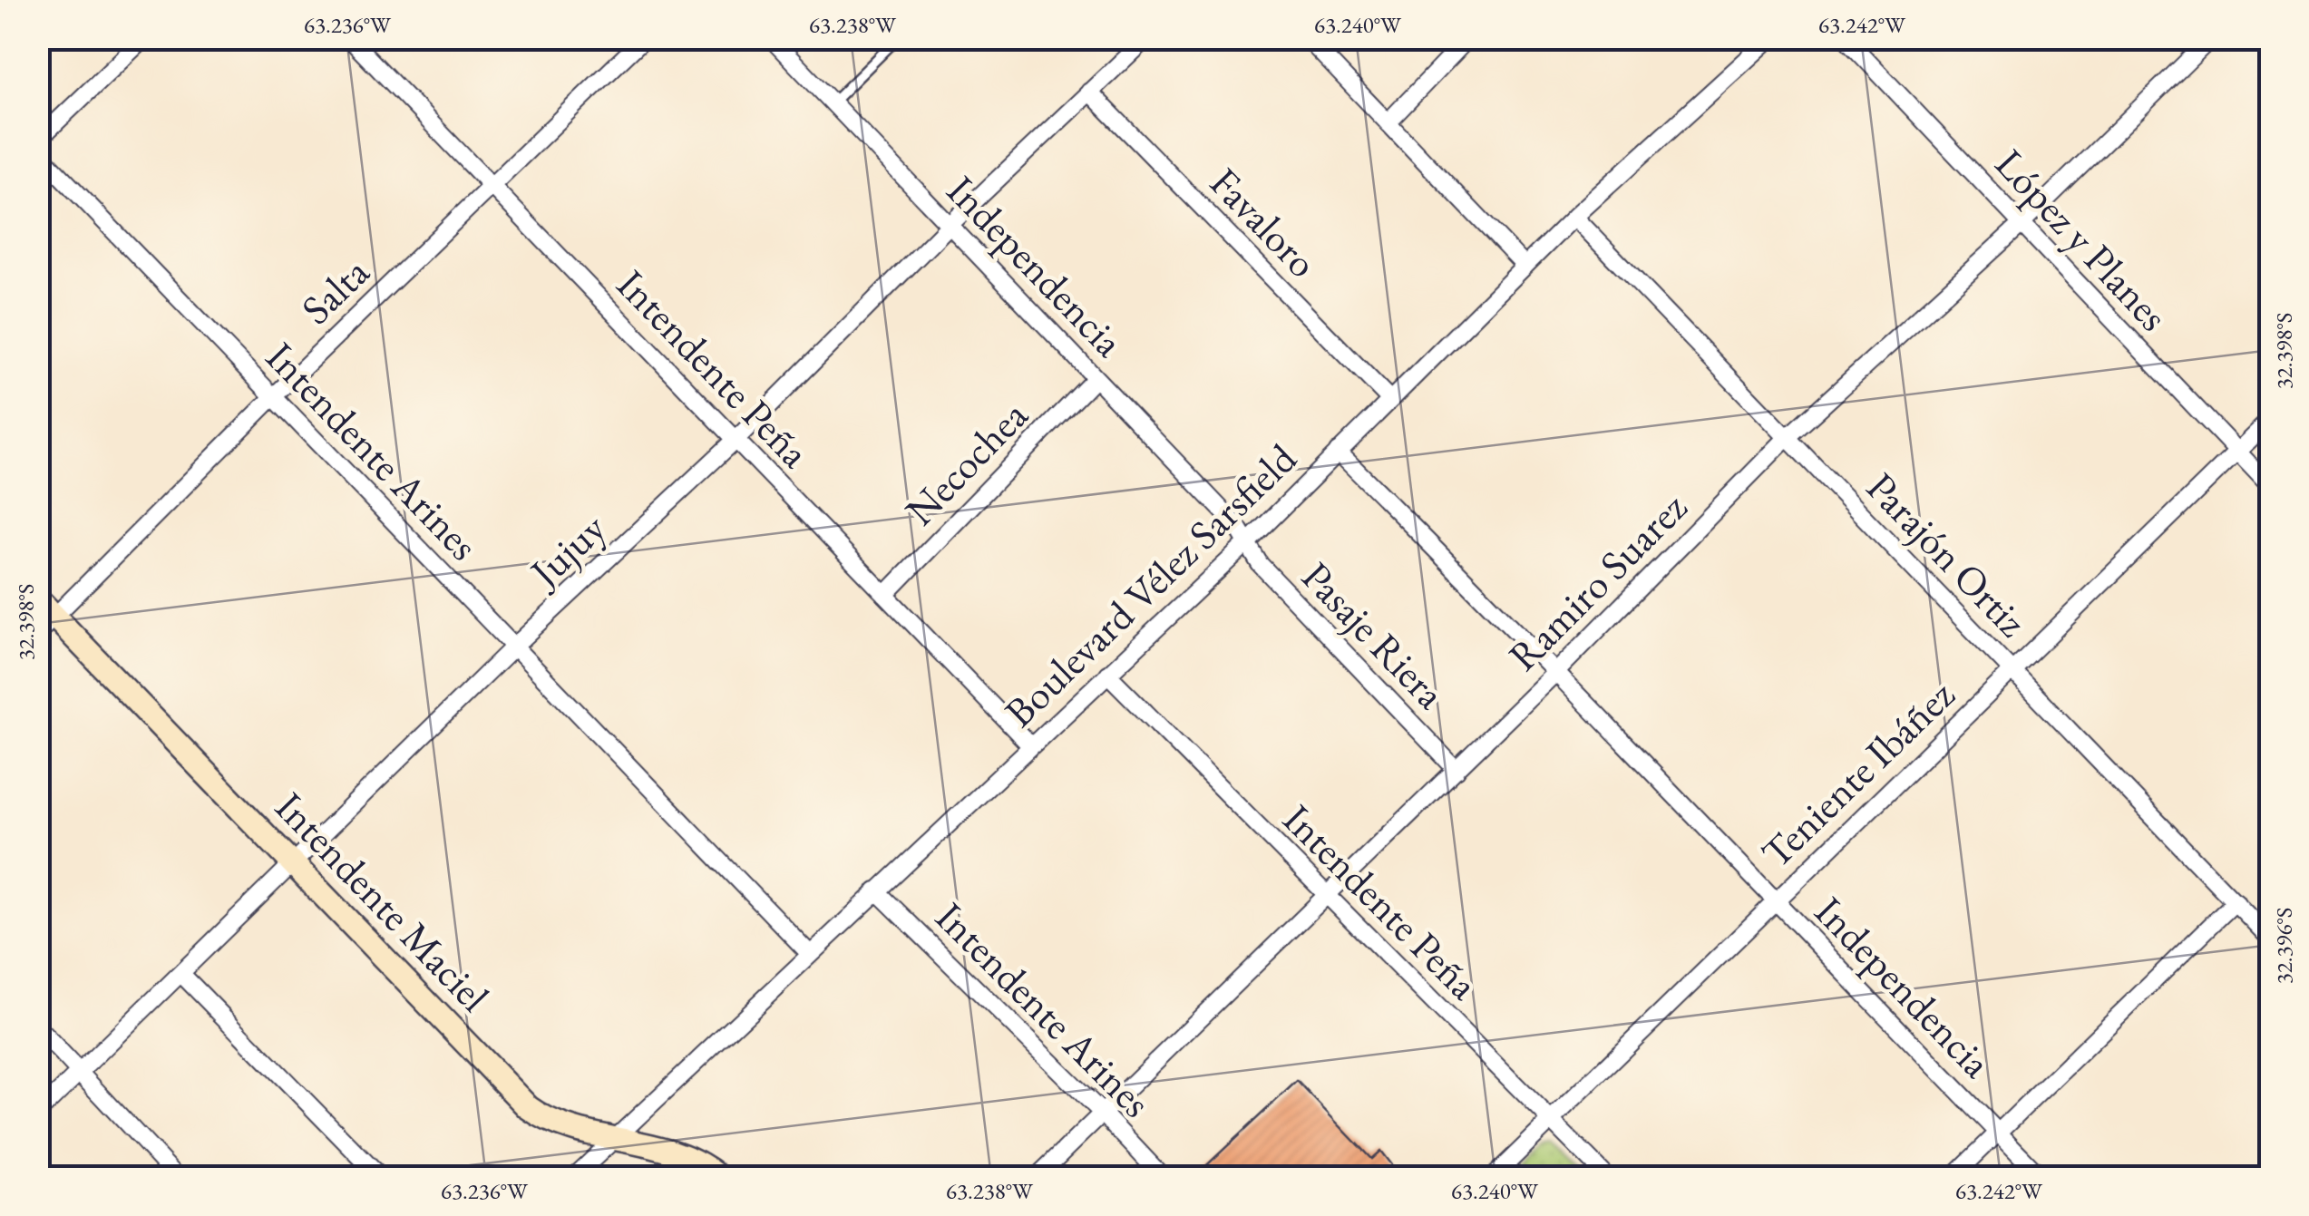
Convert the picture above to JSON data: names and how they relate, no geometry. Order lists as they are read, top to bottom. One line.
{"streets":{"main road":["Intendente Maciel"],"street":["Favaloro","López y Planes","Independencia","Salta","Intendente Peña","Intendente Arines","Necochea","Jujuy","Parajón Ortiz","Ramiro Suarez","Boulevard Vélez Sarsfield","Pasaje Riera","Teniente Ibáñez"]},"crossings":[["Favaloro","Jujuy"],["Favaloro","Boulevard Vélez Sarsfield"],["López y Planes","Ramiro Suarez"],["López y Planes","Teniente Ibáñez"],["Independencia","Necochea"],["Independencia","Jujuy"],["Independencia","Ramiro Suarez"],["Independencia","Boulevard Vélez Sarsfield"],["Independencia","Pasaje Riera"],["Independencia","Teniente Ibáñez"],["Salta","Intendente Peña"],["Salta","Intendente Arines"],["Salta","Intendente Maciel"],["Intendente Peña","Necochea"],["Intendente Peña","Jujuy"],["Intendente Peña","Ramiro Suarez"],["Intendente Peña","Boulevard Vélez Sarsfield"],["Intendente Peña","Teniente Ibáñez"],["Intendente Arines","Jujuy"],["Intendente Arines","Ramiro Suarez"],["Intendente Arines","Boulevard Vélez Sarsfield"],["Jujuy","Intendente Maciel"],["Parajón Ortiz","Ramiro Suarez"],["Parajón Ortiz","Boulevard Vélez Sarsfield"],["Parajón Ortiz","Teniente Ibáñez"],["Ramiro Suarez","Pasaje Riera"],["Boulevard Vélez Sarsfield","Pasaje Riera"],["Boulevard Vélez Sarsfield","Intendente Maciel"]],"coordinates":["63.236°W","63.238°W","63.240°W","63.242°W","32.398°S","32.396°S"]}
